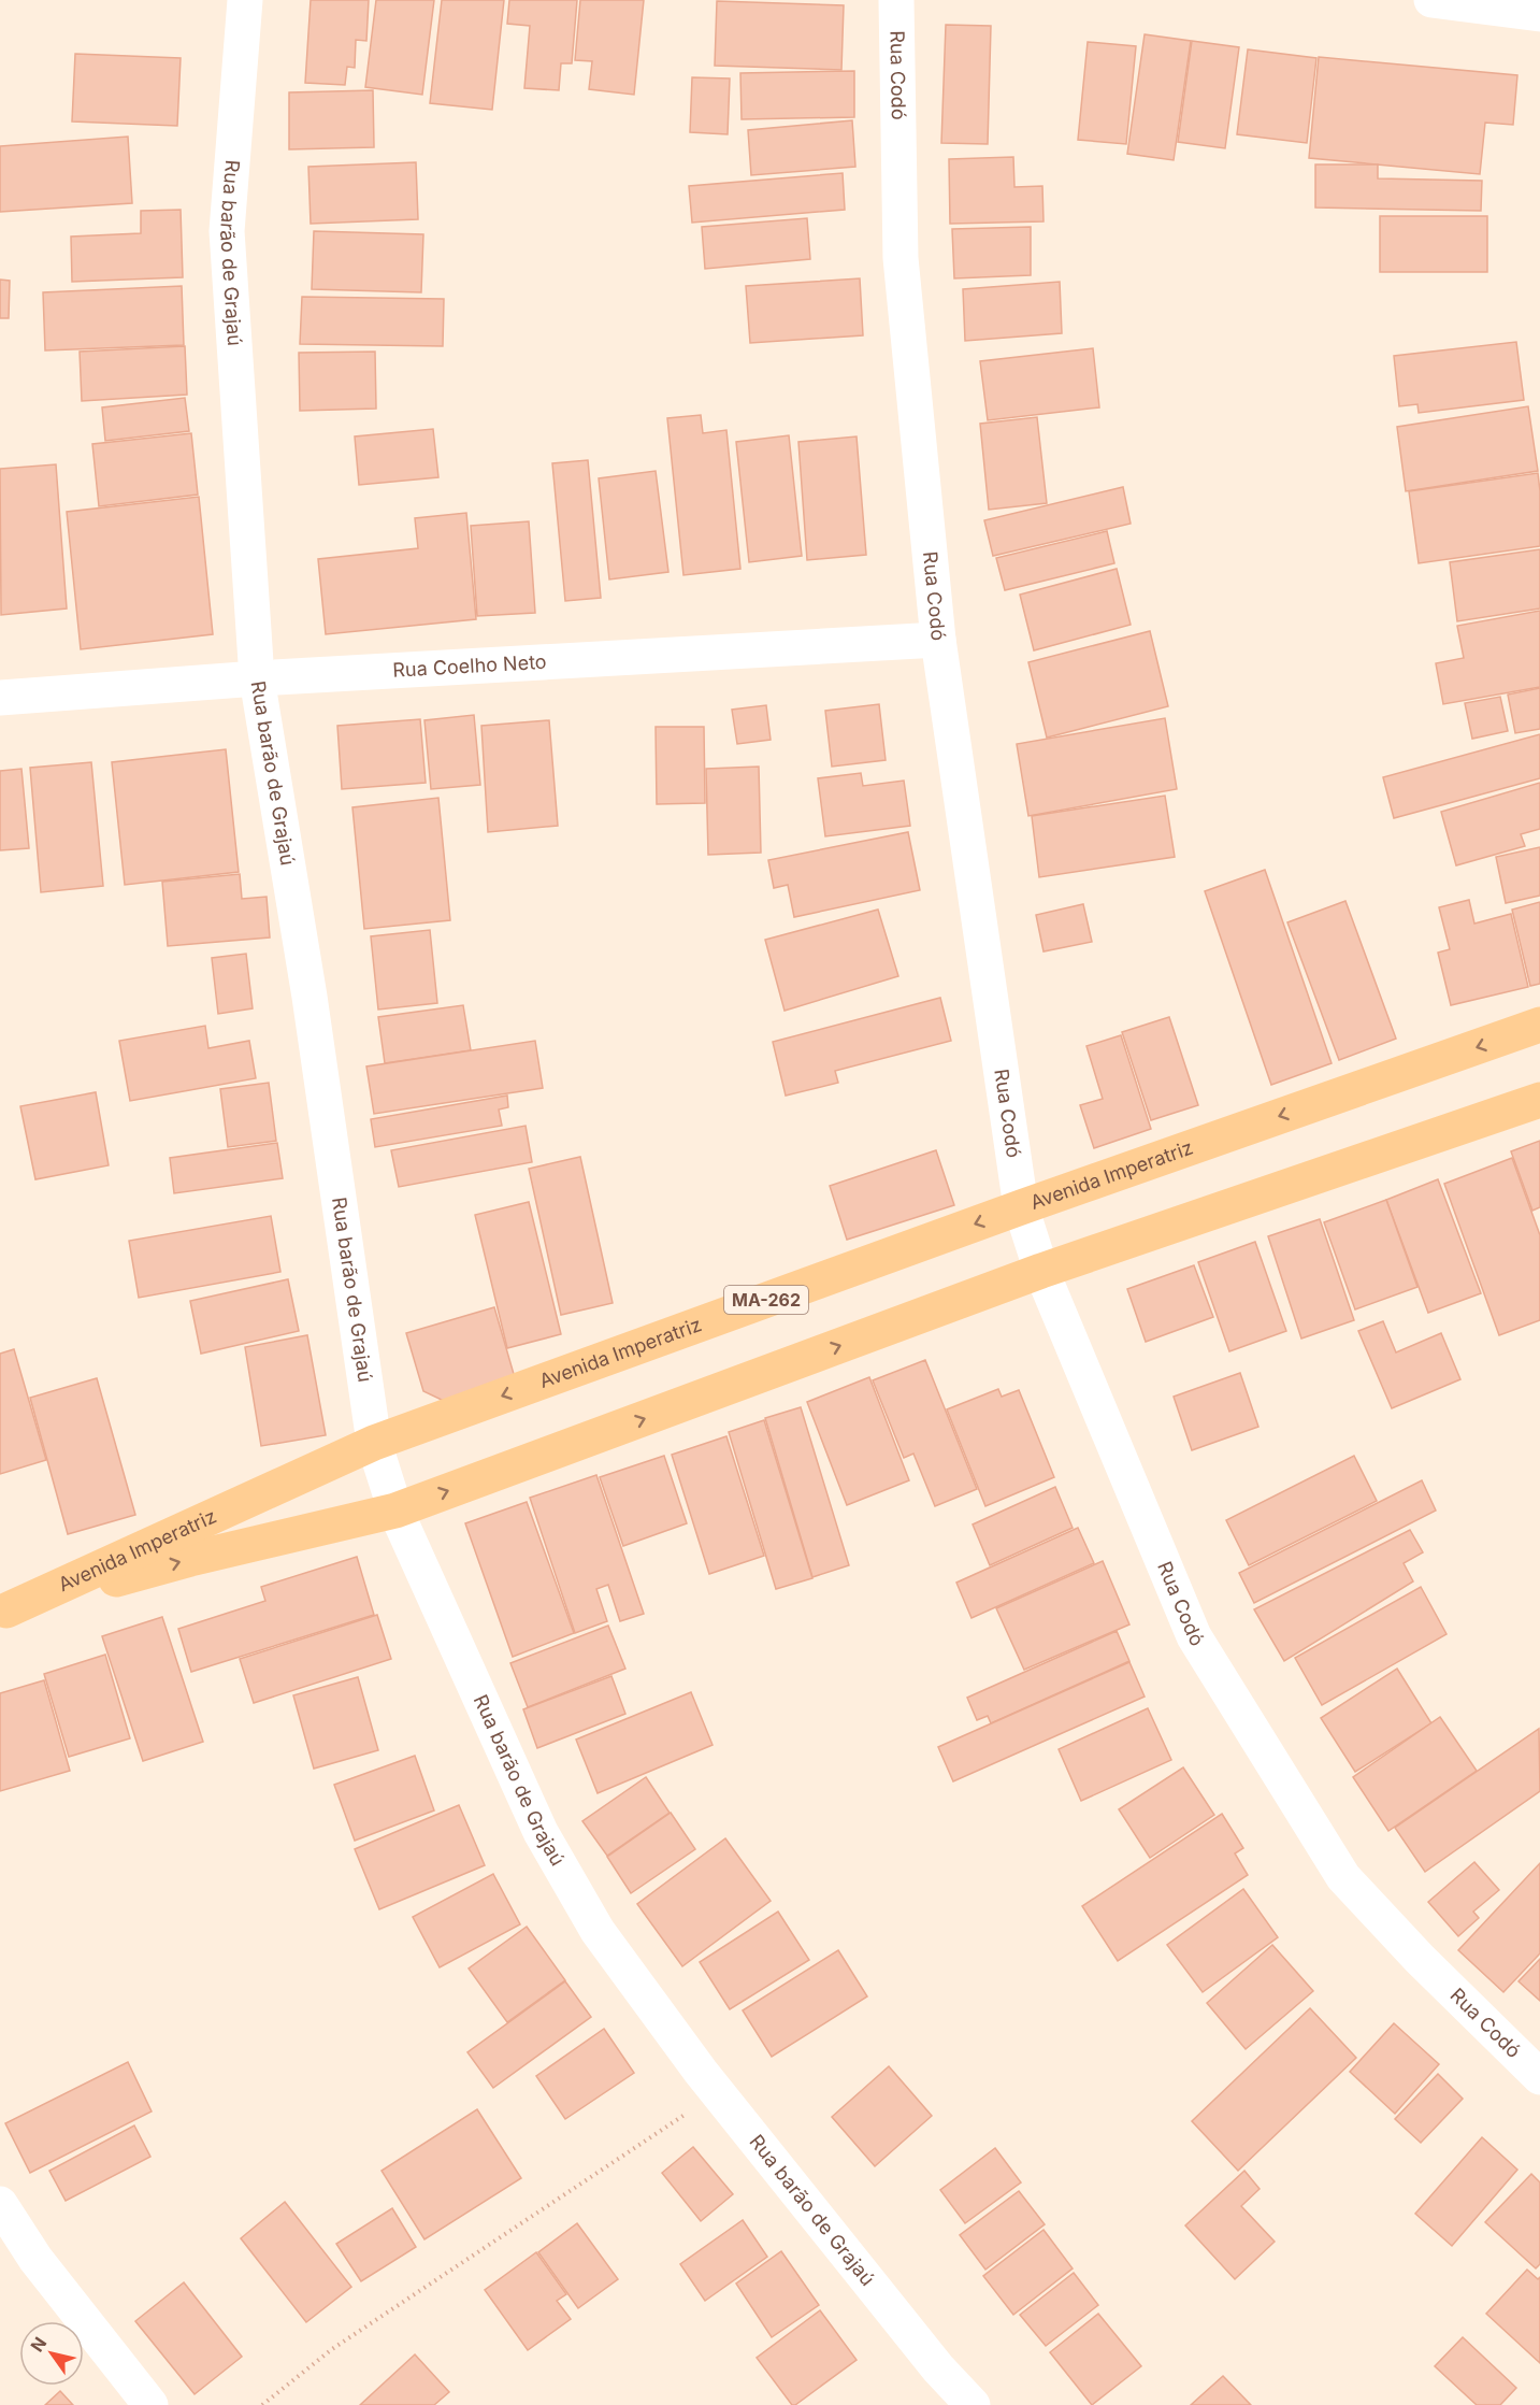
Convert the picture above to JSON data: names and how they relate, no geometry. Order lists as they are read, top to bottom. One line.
{"streets":{"main road":["Avenida Imperatriz","MA-262"],"street":["Rua Codó","Rua barão de Grajaú","Rua Coelho Neto"]},"crossings":[["Rua Codó","Rua Coelho Neto"],["Rua Codó","Avenida Imperatriz"],["Rua barão de Grajaú","Rua Coelho Neto"],["Rua barão de Grajaú","Avenida Imperatriz"]],"north":"top left"}
